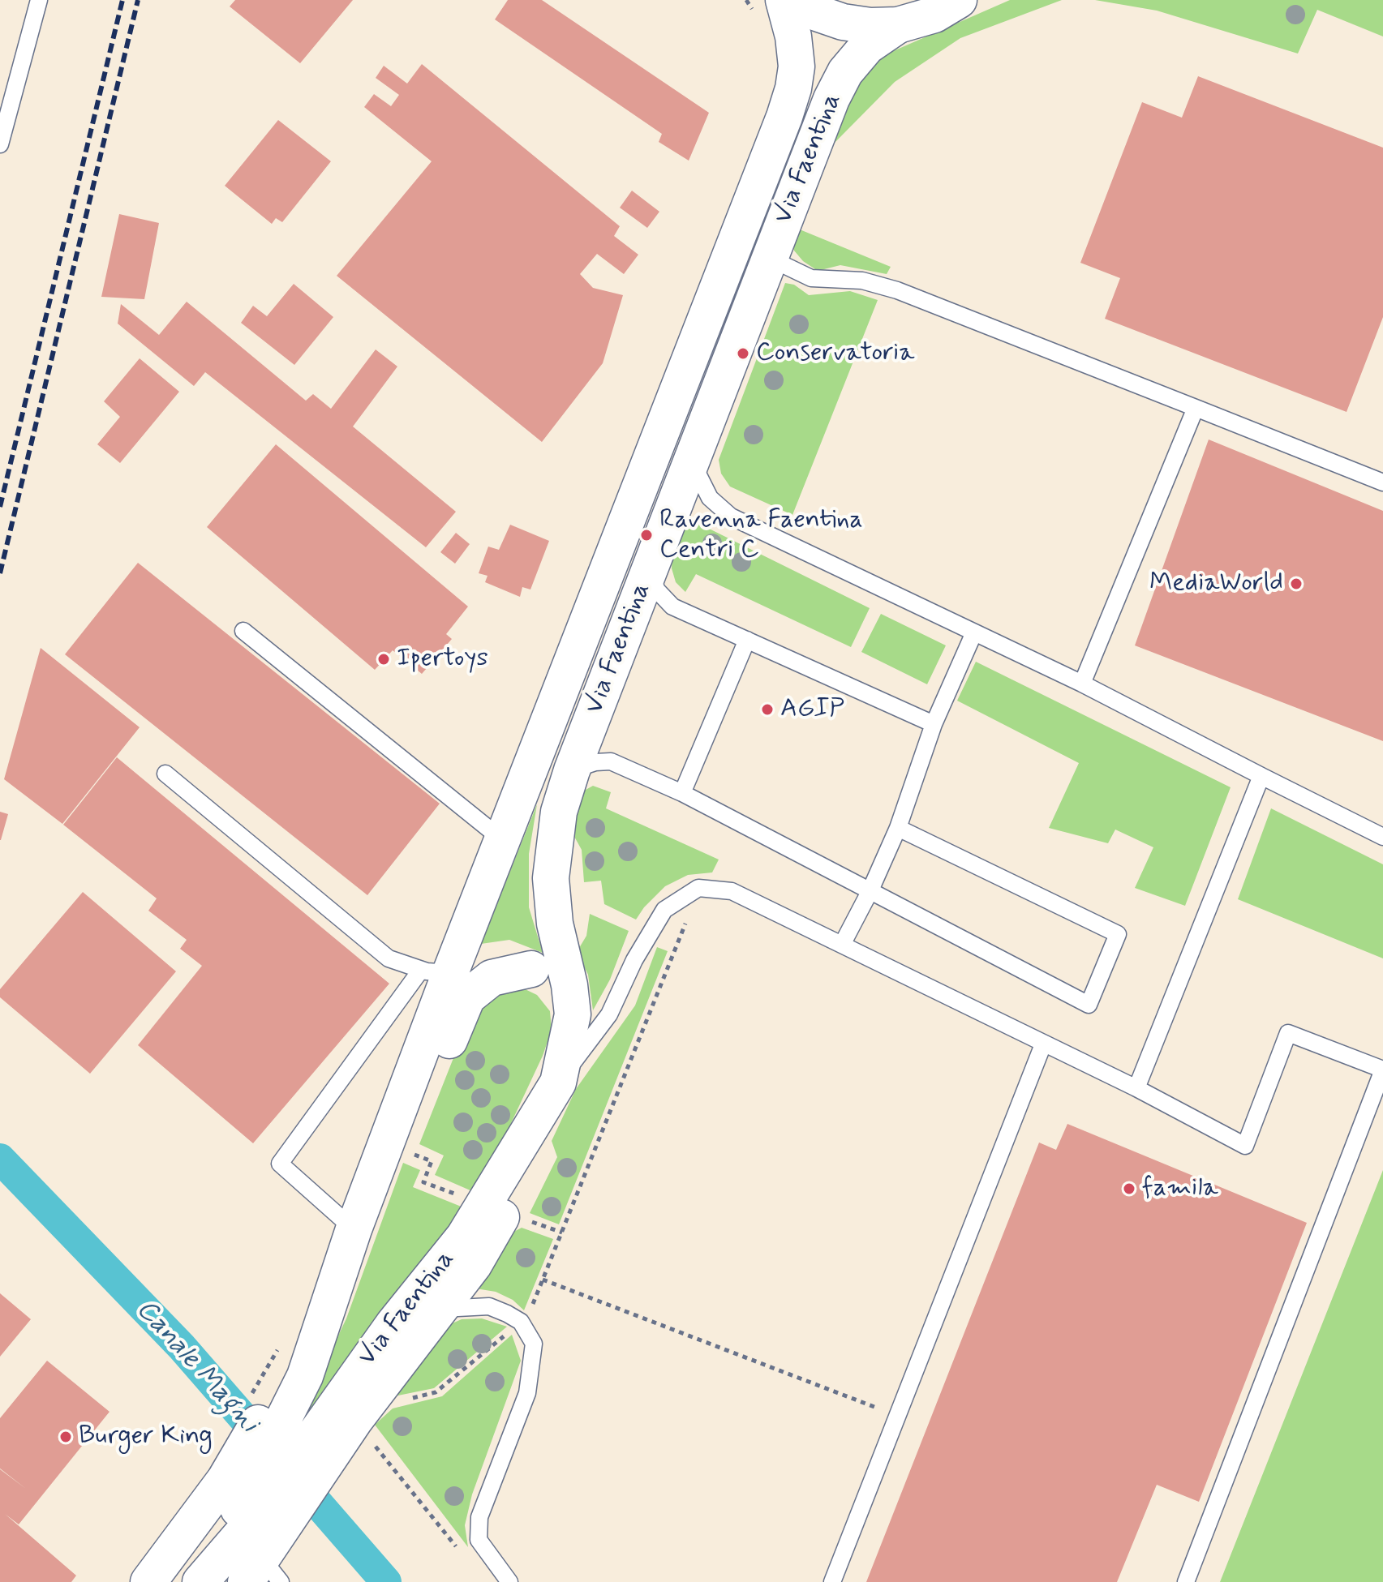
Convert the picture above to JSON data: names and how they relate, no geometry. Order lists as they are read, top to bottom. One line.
{"streets":{"main road":["Via Faentina"]},"water":["Canale Magni"],"places":["Conservatoria","Ravenna Faentina Centri C","MediaWorld","Ipertoys","AGIP","famila","Burger King"]}
